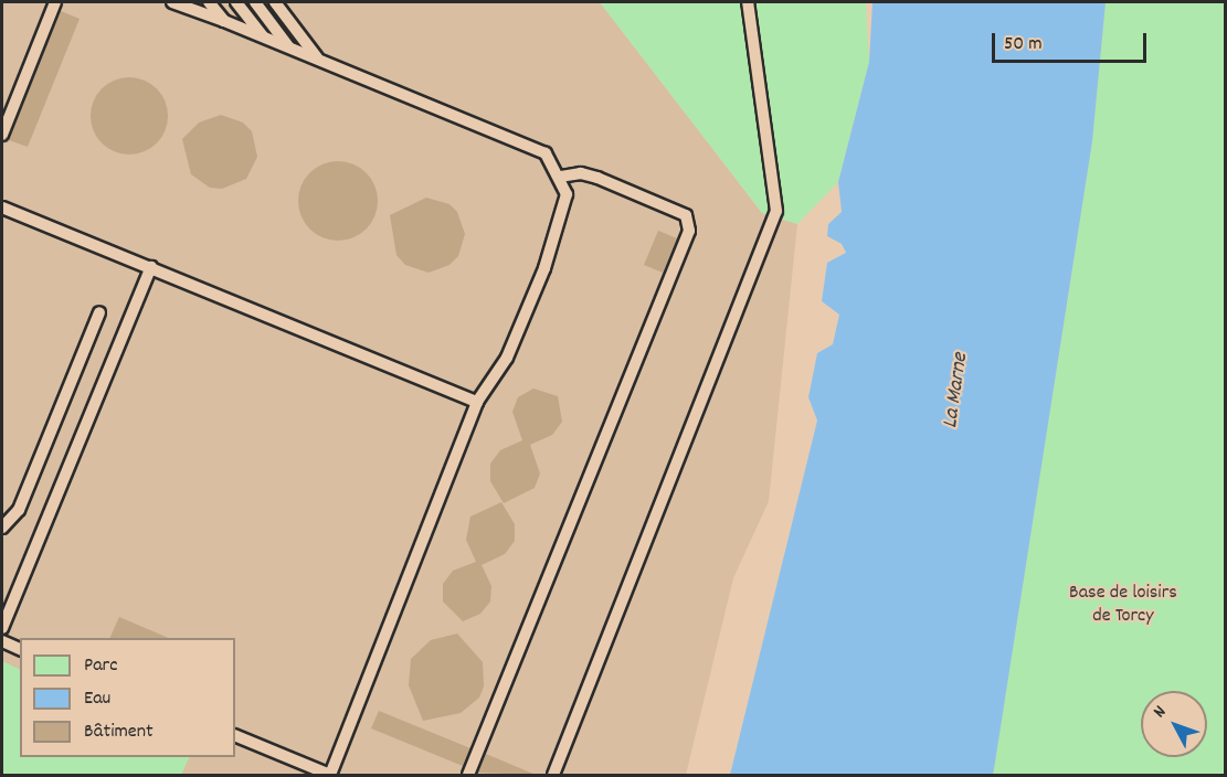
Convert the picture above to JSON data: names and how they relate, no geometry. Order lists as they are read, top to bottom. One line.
{"water":["La Marne"],"parks":["Base de loisirs de Torcy"],"legend":["Parc","Eau","Bâtiment"],"scale_bar":"50 m","north":"top left"}
